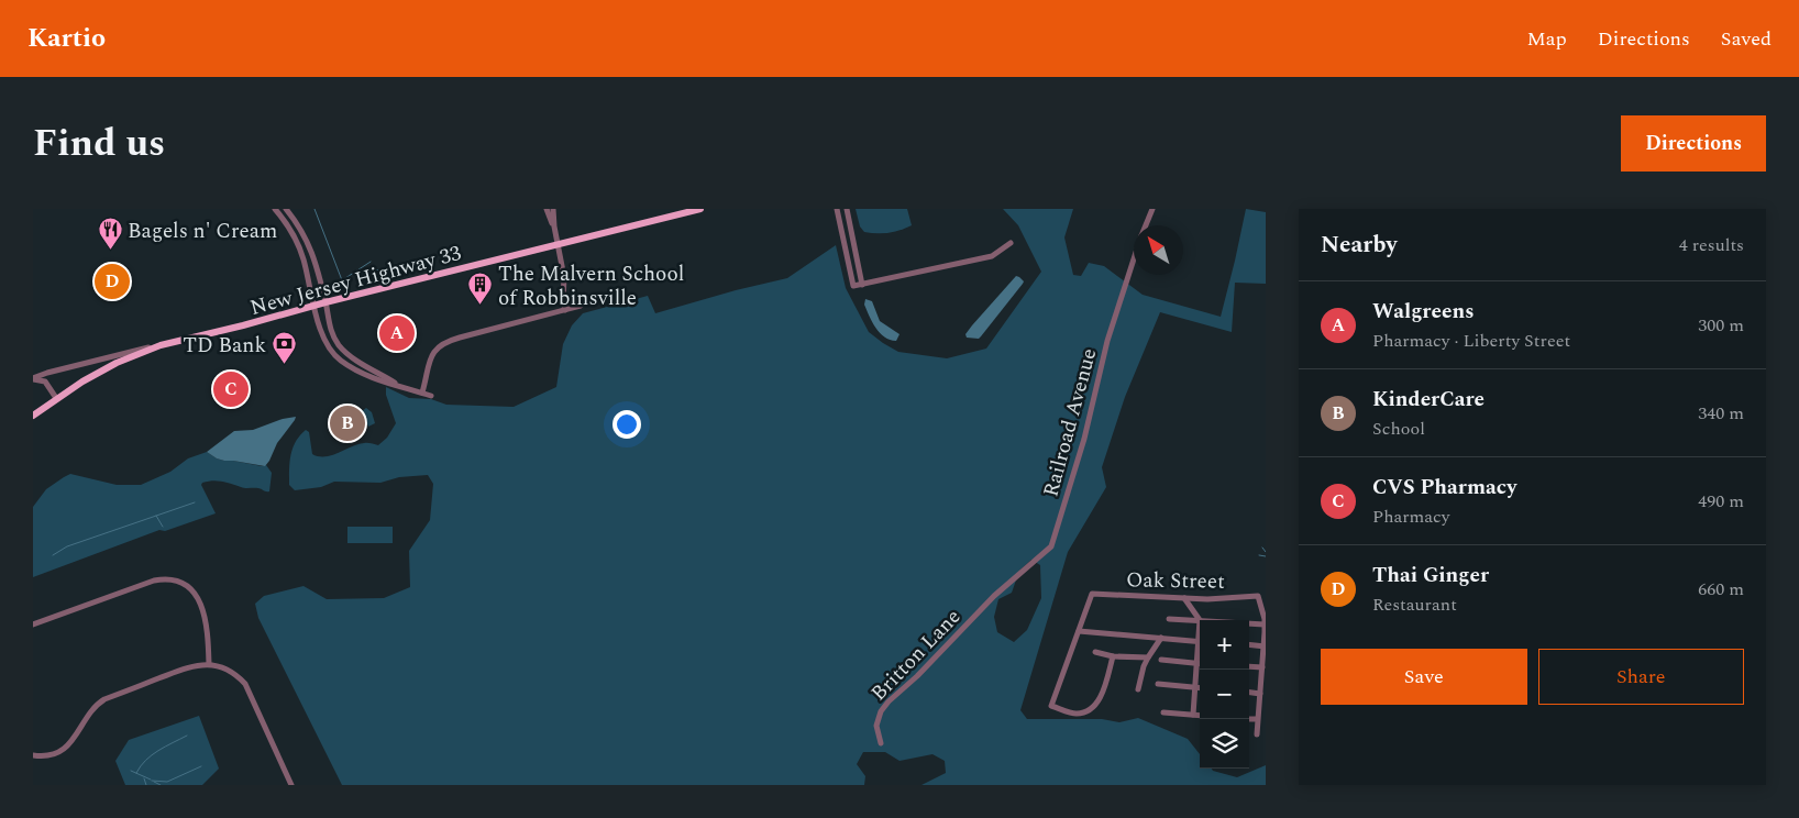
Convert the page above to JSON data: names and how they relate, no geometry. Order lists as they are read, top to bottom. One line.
{"streets":{"main road":["New Jersey Highway 33"],"street":["Railroad Avenue","Oak Street","Britton Lane"]},"crossings":[["Railroad Avenue","Britton Lane"]],"places":{"restaurant":["Bagels n' Cream"],"building":["The Malvern School of Robbinsville"],"bank":["TD Bank"]},"north":"top left","page":{"header":"Kartio","nav":["Map","Directions","Saved"],"title":"Find us","buttons":["Directions",["Save","Share"]],"heading":["Nearby","4 results"],"pins":["D","A","C","B"],"list":[{"mark":"A","name":"Walgreens","note":"Pharmacy · Liberty Street","value":"300 m"},{"mark":"B","name":"KinderCare","note":"School","value":"340 m"},{"mark":"C","name":"CVS Pharmacy","note":"Pharmacy","value":"490 m"},{"mark":"D","name":"Thai Ginger","note":"Restaurant","value":"660 m"}],"map_buttons":["+","−"]}}
